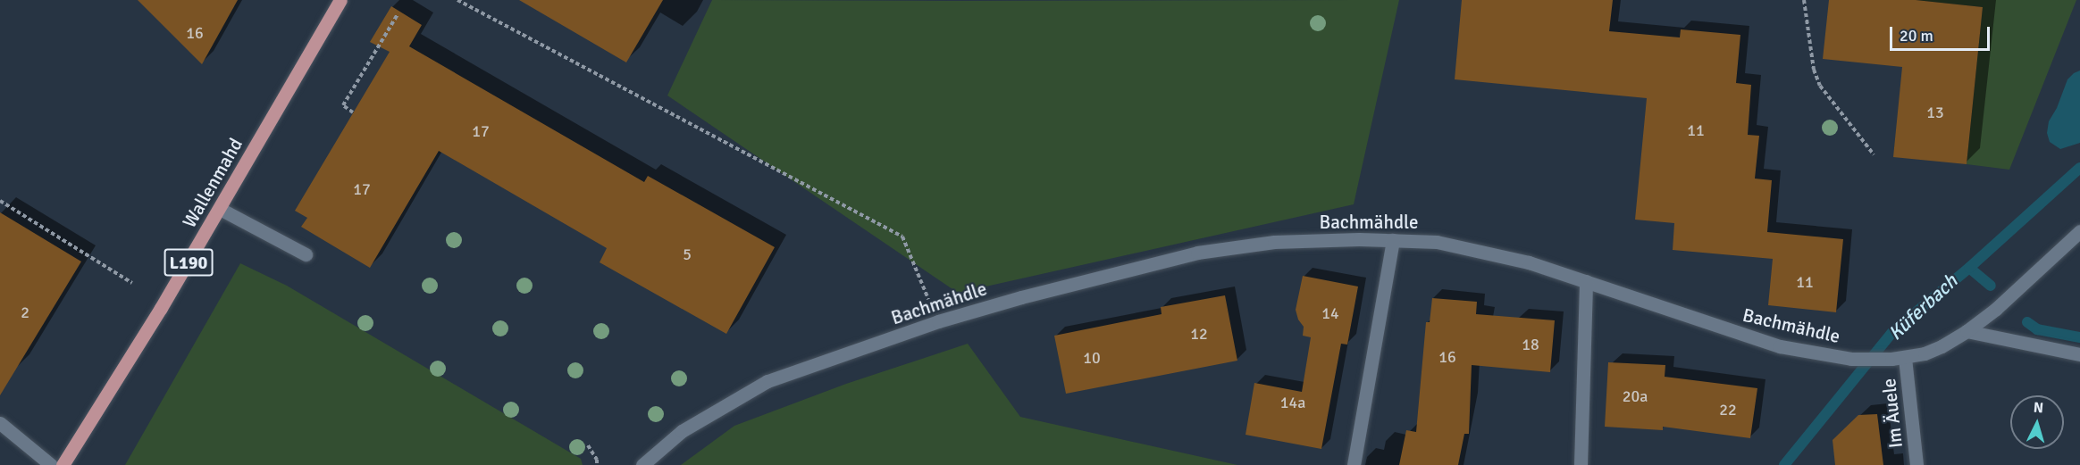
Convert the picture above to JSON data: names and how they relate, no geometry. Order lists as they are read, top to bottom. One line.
{"streets":{"main road":["Wallenmahd","L190"],"street":["Bachmähdle","Im Äuele"]},"crossings":[["Bachmähdle","Im Äuele"]],"water":["Küferbach"],"house_numbers":["16","13","11","17","17","5","11","2","14","12","18","16","10","20a","14a","22"],"scale_bar":"20 m","north":"top"}
